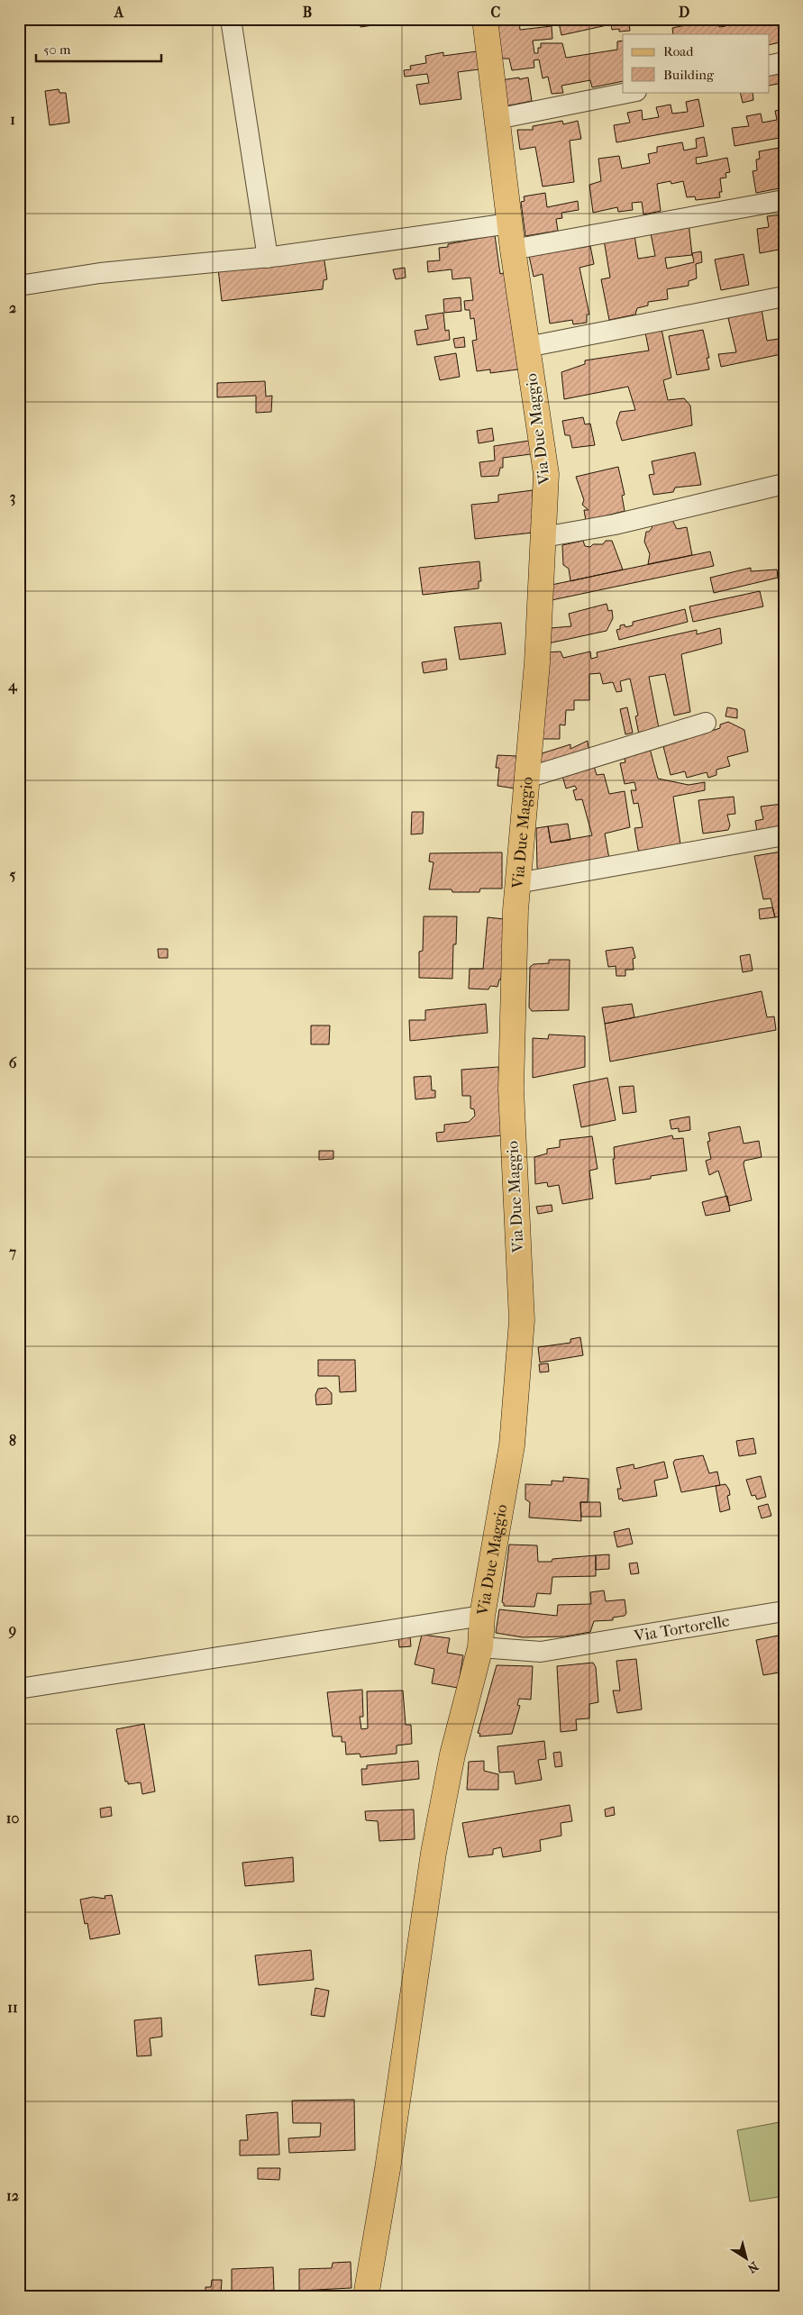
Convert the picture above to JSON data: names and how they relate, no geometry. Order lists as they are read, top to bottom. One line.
{"streets":{"main road":["Via Due Maggio"],"street":["Via Tortorelle"]},"crossings":[["Via Due Maggio","Via Tortorelle"]],"legend":["Road","Building"],"scale_bar":"50 m","north":"bottom right","grid":{"columns":["A","B","C","D"],"rows":["1","2","3","4","5","6","7","8","9","10","11","12"]}}
